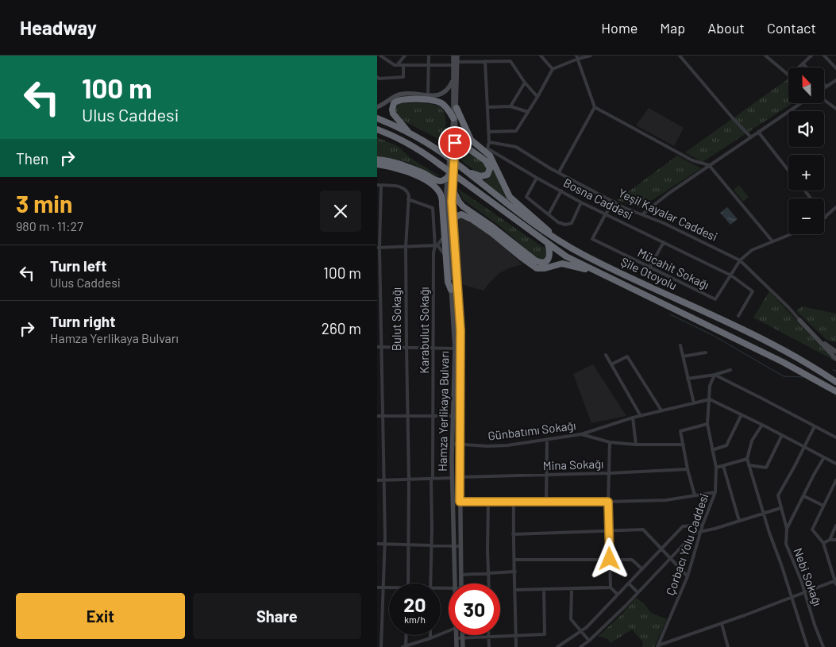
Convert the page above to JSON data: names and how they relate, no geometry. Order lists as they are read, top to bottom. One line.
{"streets":{"highway":["Şile Otoyolu"],"main road":["Yeşil Kayalar Caddesi","Hamza Yerlikaya Bulvarı"],"street":["Bosna Caddesi","Mücahit Sokağı","Bulut Sokağı","Karabulut Sokağı","Günbatımı Sokağı","Mina Sokağı","Çorbacı Yolu Caddesi","Nebi Sokağı"]},"crossings":[["Bosna Caddesi","Yeşil Kayalar Caddesi"],["Bosna Caddesi","Mücahit Sokağı"],["Yeşil Kayalar Caddesi","Mücahit Sokağı"],["Bulut Sokağı","Karabulut Sokağı"],["Hamza Yerlikaya Bulvarı","Günbatımı Sokağı"],["Hamza Yerlikaya Bulvarı","Mina Sokağı"]],"north":"top","page":{"header":"Headway","nav":["Home","Map","About","Contact"],"turn":["100 m","Ulus Caddesi"],"map_buttons":["+","−"],"then":"Then","heading":["3 min","980 m · 11:27"],"list":[{"name":"Turn left","note":"Ulus Caddesi","value":"100 m"},{"name":"Turn right","note":"Hamza Yerlikaya Bulvarı","value":"260 m"}],"speed":"20 km/h","limit":"30","buttons":["Exit","Share"]}}
